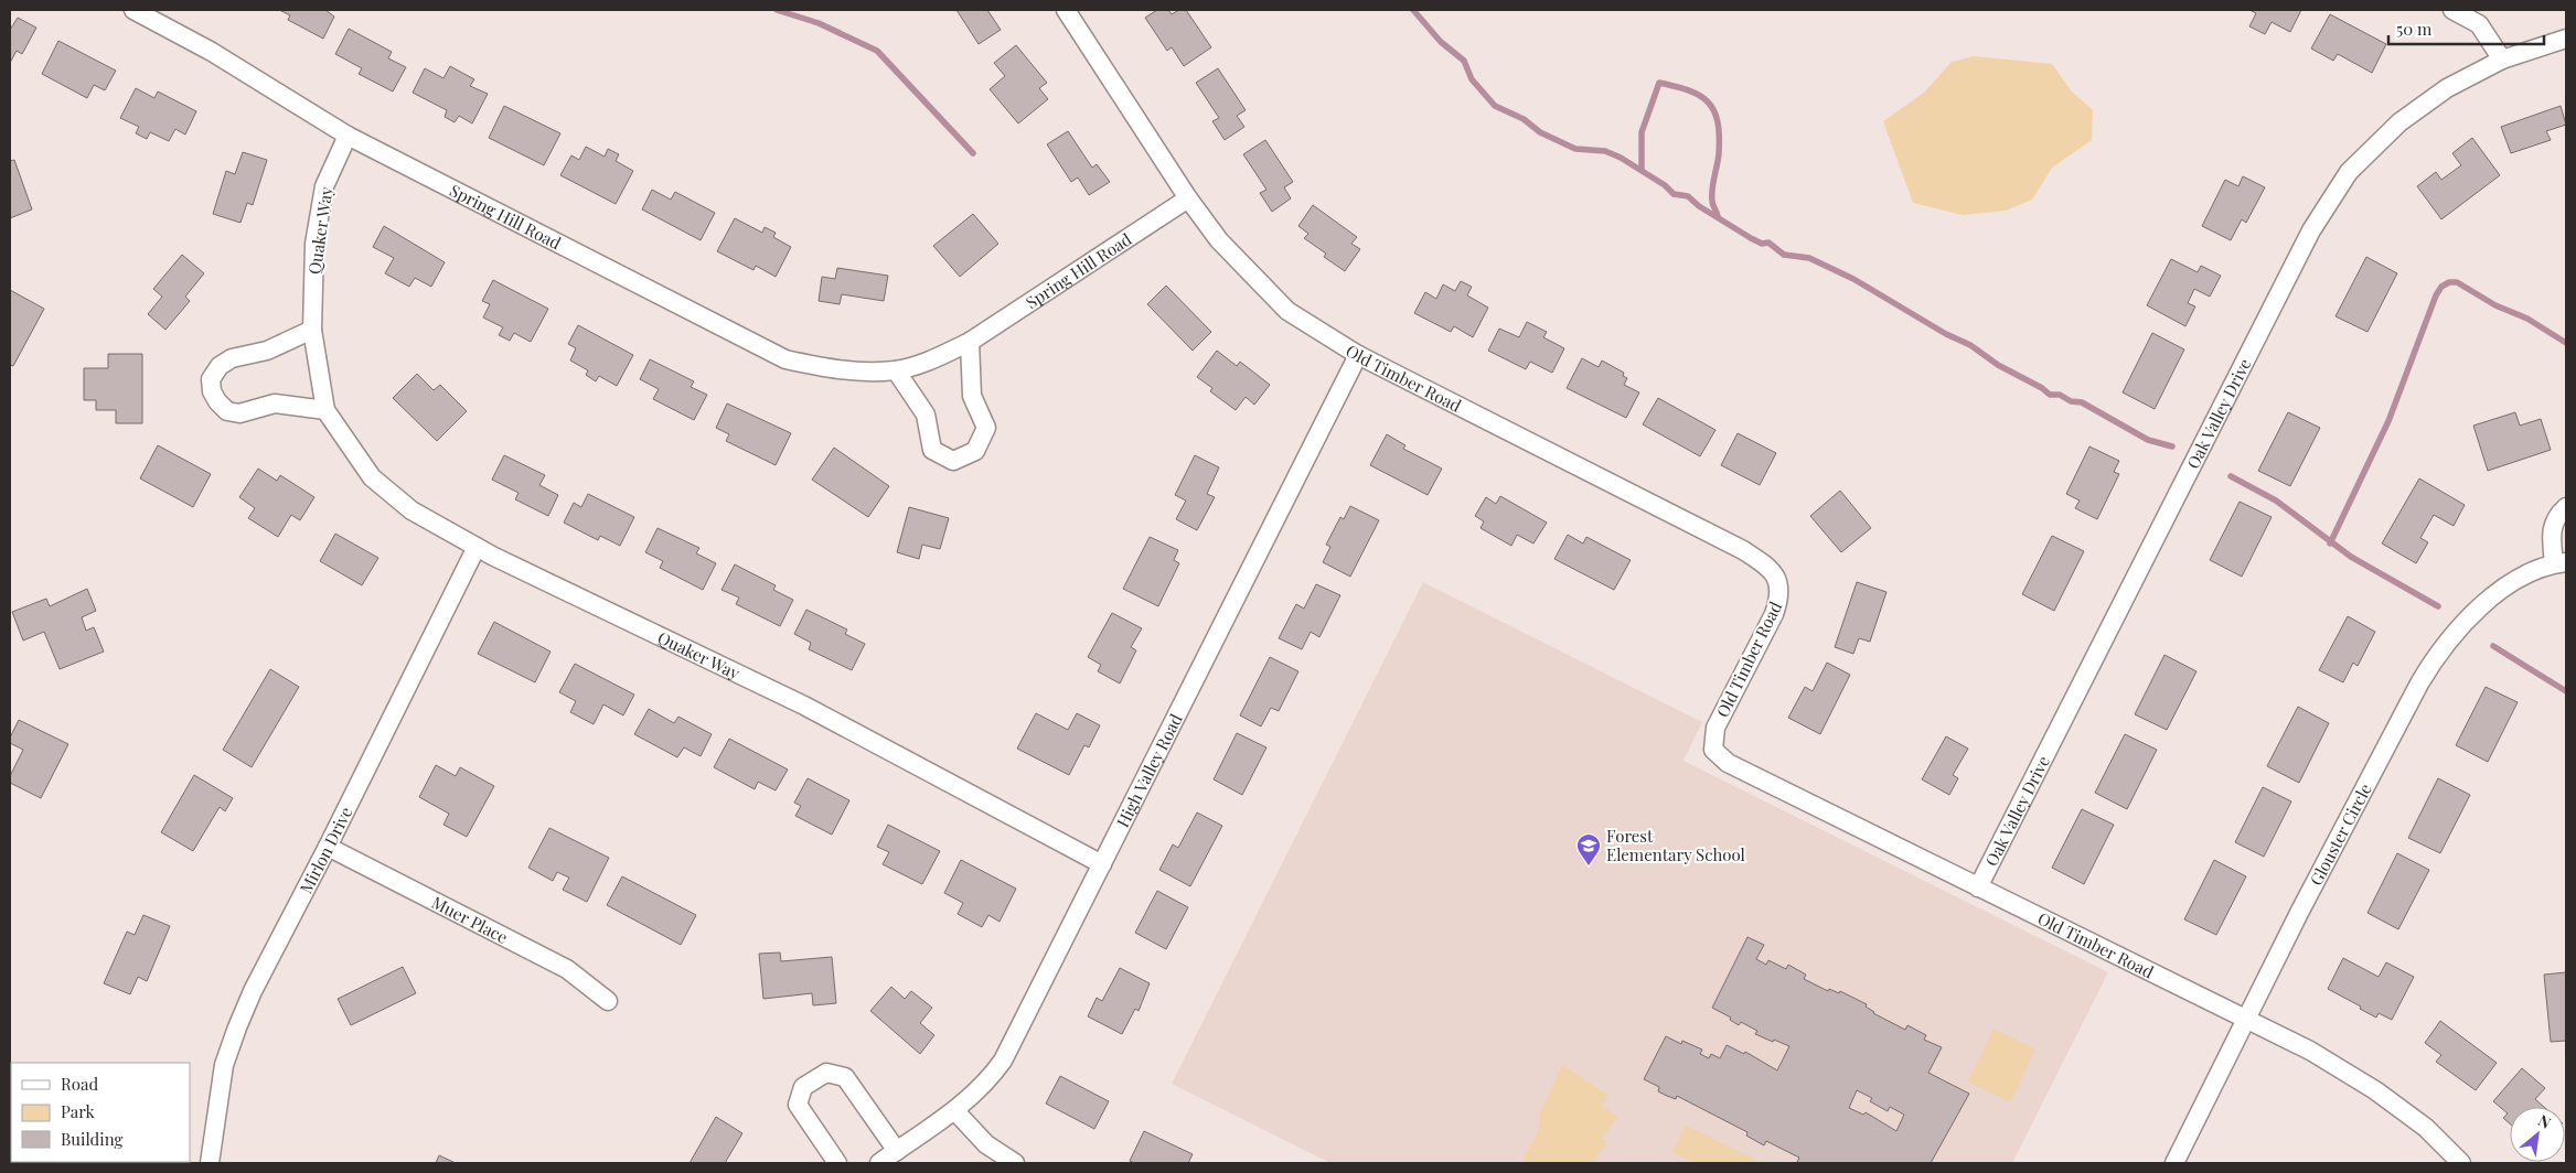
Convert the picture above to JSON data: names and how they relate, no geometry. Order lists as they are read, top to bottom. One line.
{"streets":{"street":["Spring Hill Road","Quaker Way","Old Timber Road","Oak Valley Drive","High Valley Road","Glouster Circle","Mirlon Drive","Muer Place"]},"crossings":[["Spring Hill Road","Quaker Way"],["Spring Hill Road","Old Timber Road"],["Quaker Way","High Valley Road"],["Quaker Way","Mirlon Drive"],["Old Timber Road","Oak Valley Drive"],["Old Timber Road","High Valley Road"],["Old Timber Road","Glouster Circle"],["Mirlon Drive","Muer Place"]],"places":{"school or university":["Forest Elementary School"]},"legend":["Road","Park","Building"],"scale_bar":"50 m","north":"top right"}
